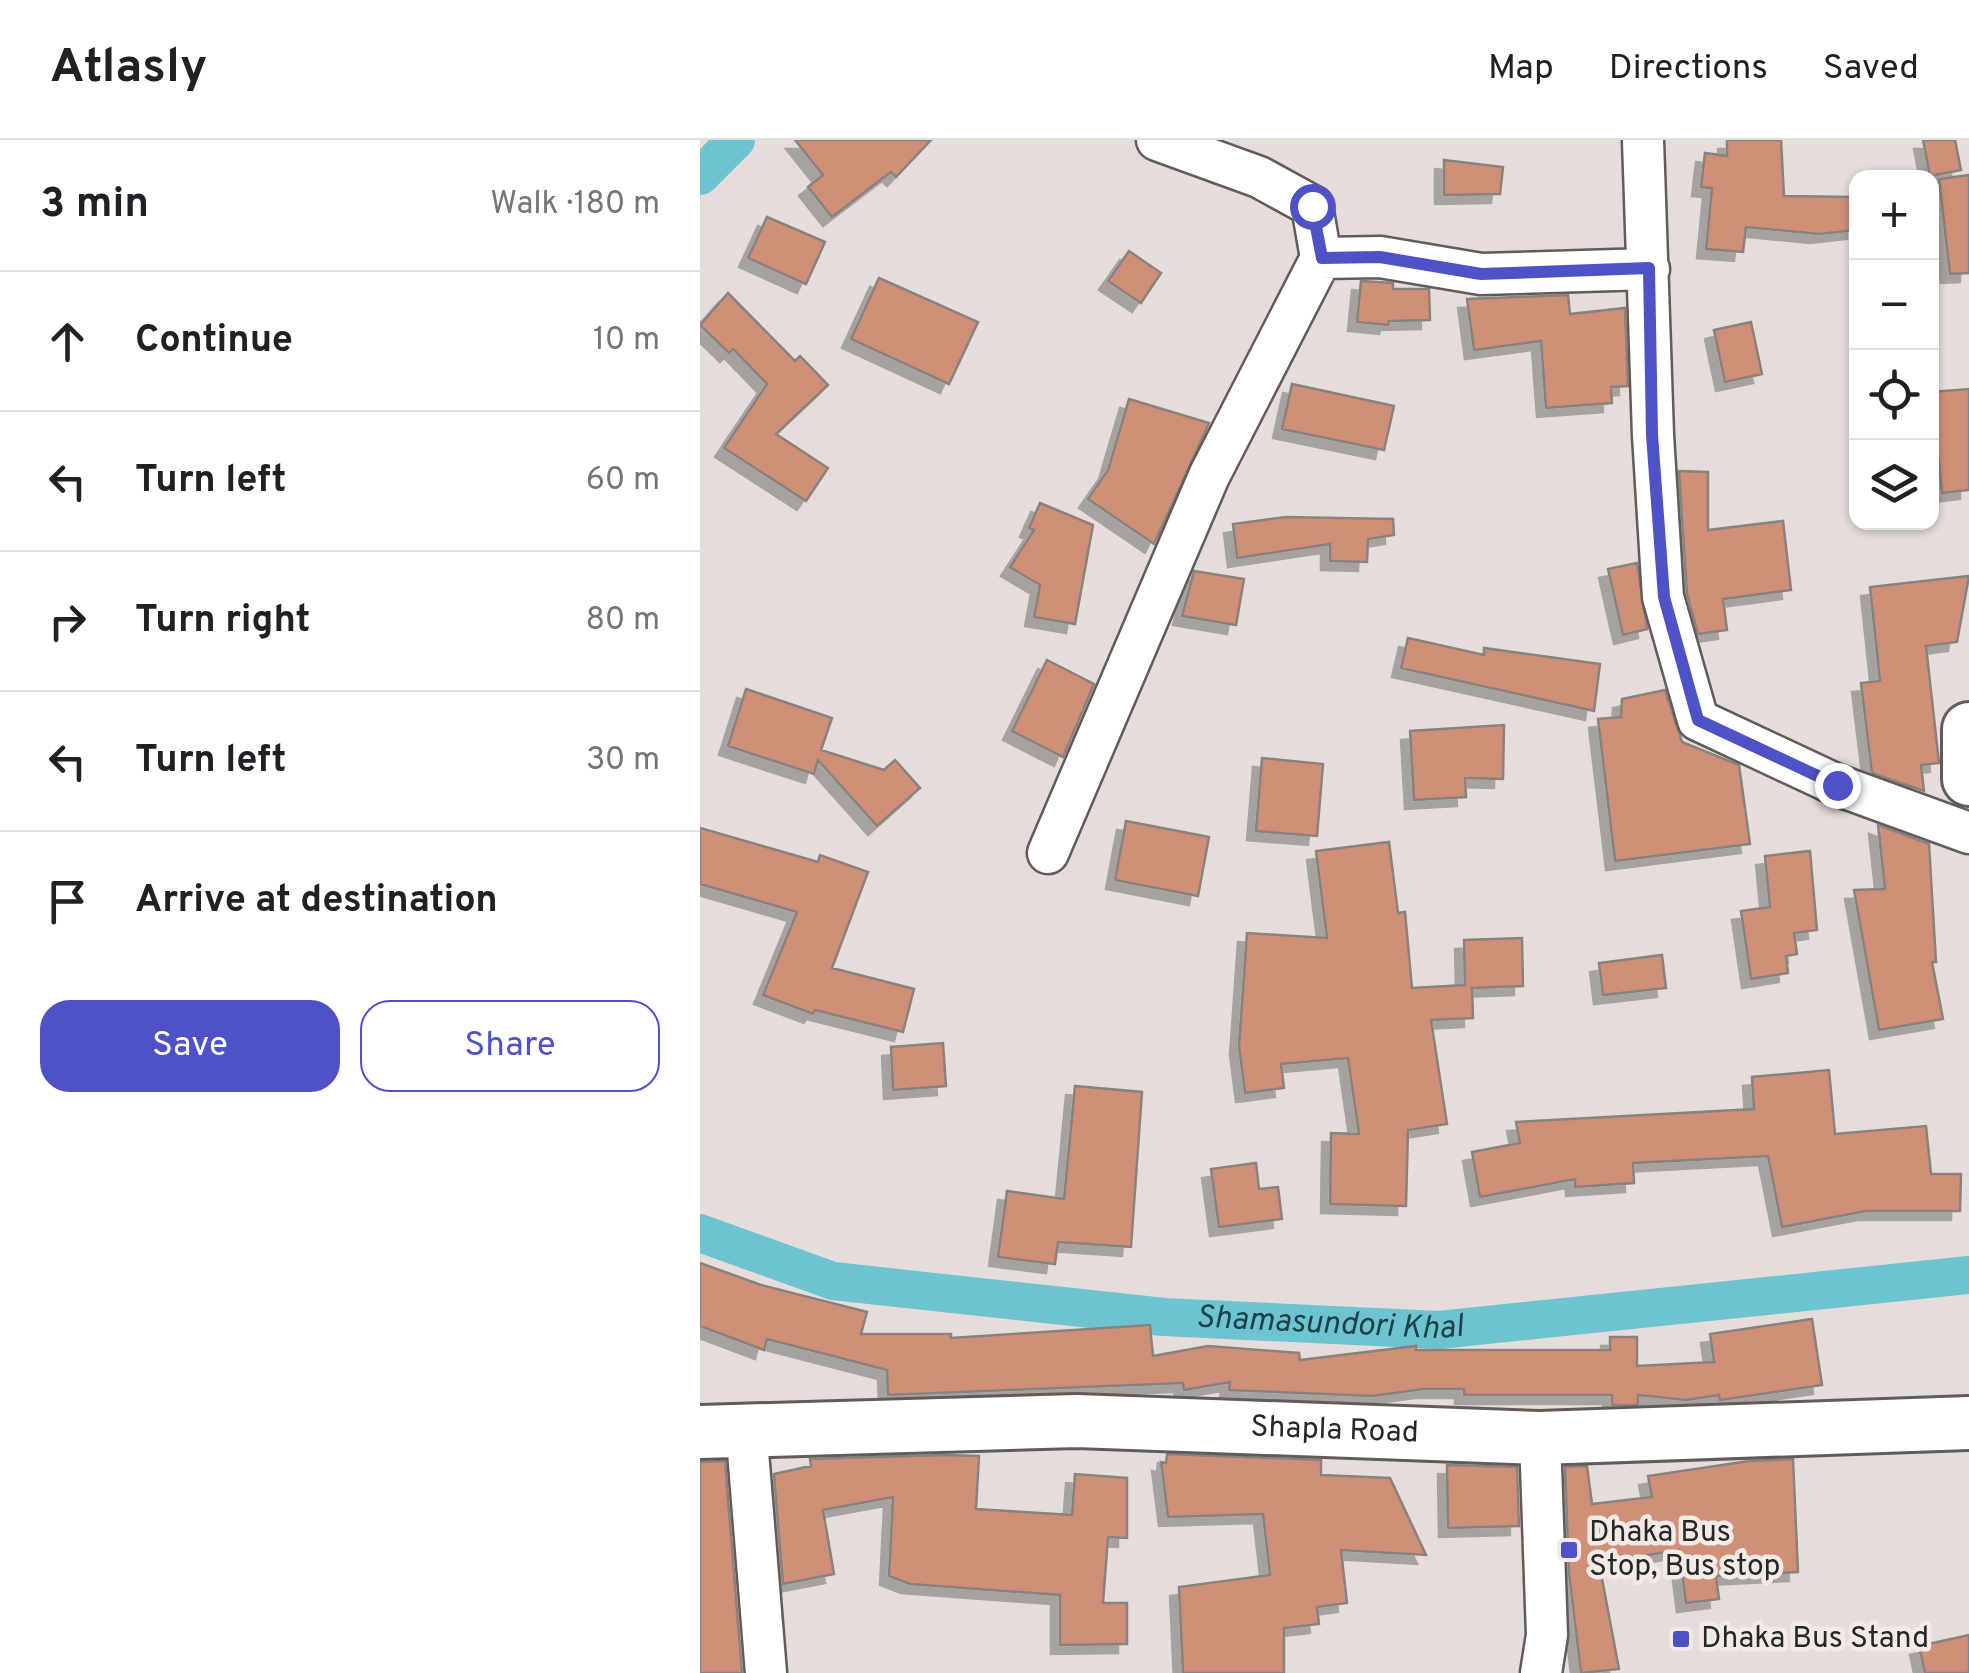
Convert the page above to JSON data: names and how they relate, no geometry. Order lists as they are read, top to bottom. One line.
{"streets":{"street":["Shapla Road"]},"water":["Shamasundori Khal"],"places":{"transit":["Dhaka Bus Stop, Bus stop","Dhaka Bus Stand"]},"page":{"header":"Atlasly","nav":["Map","Directions","Saved"],"heading":["3 min","Walk · 180 m"],"map_buttons":["+","−"],"list":[["Continue","10 m"],["Turn left","60 m"],["Turn right","80 m"],["Turn left","30 m"],"Arrive at destination"],"buttons":["Save","Share"]}}
